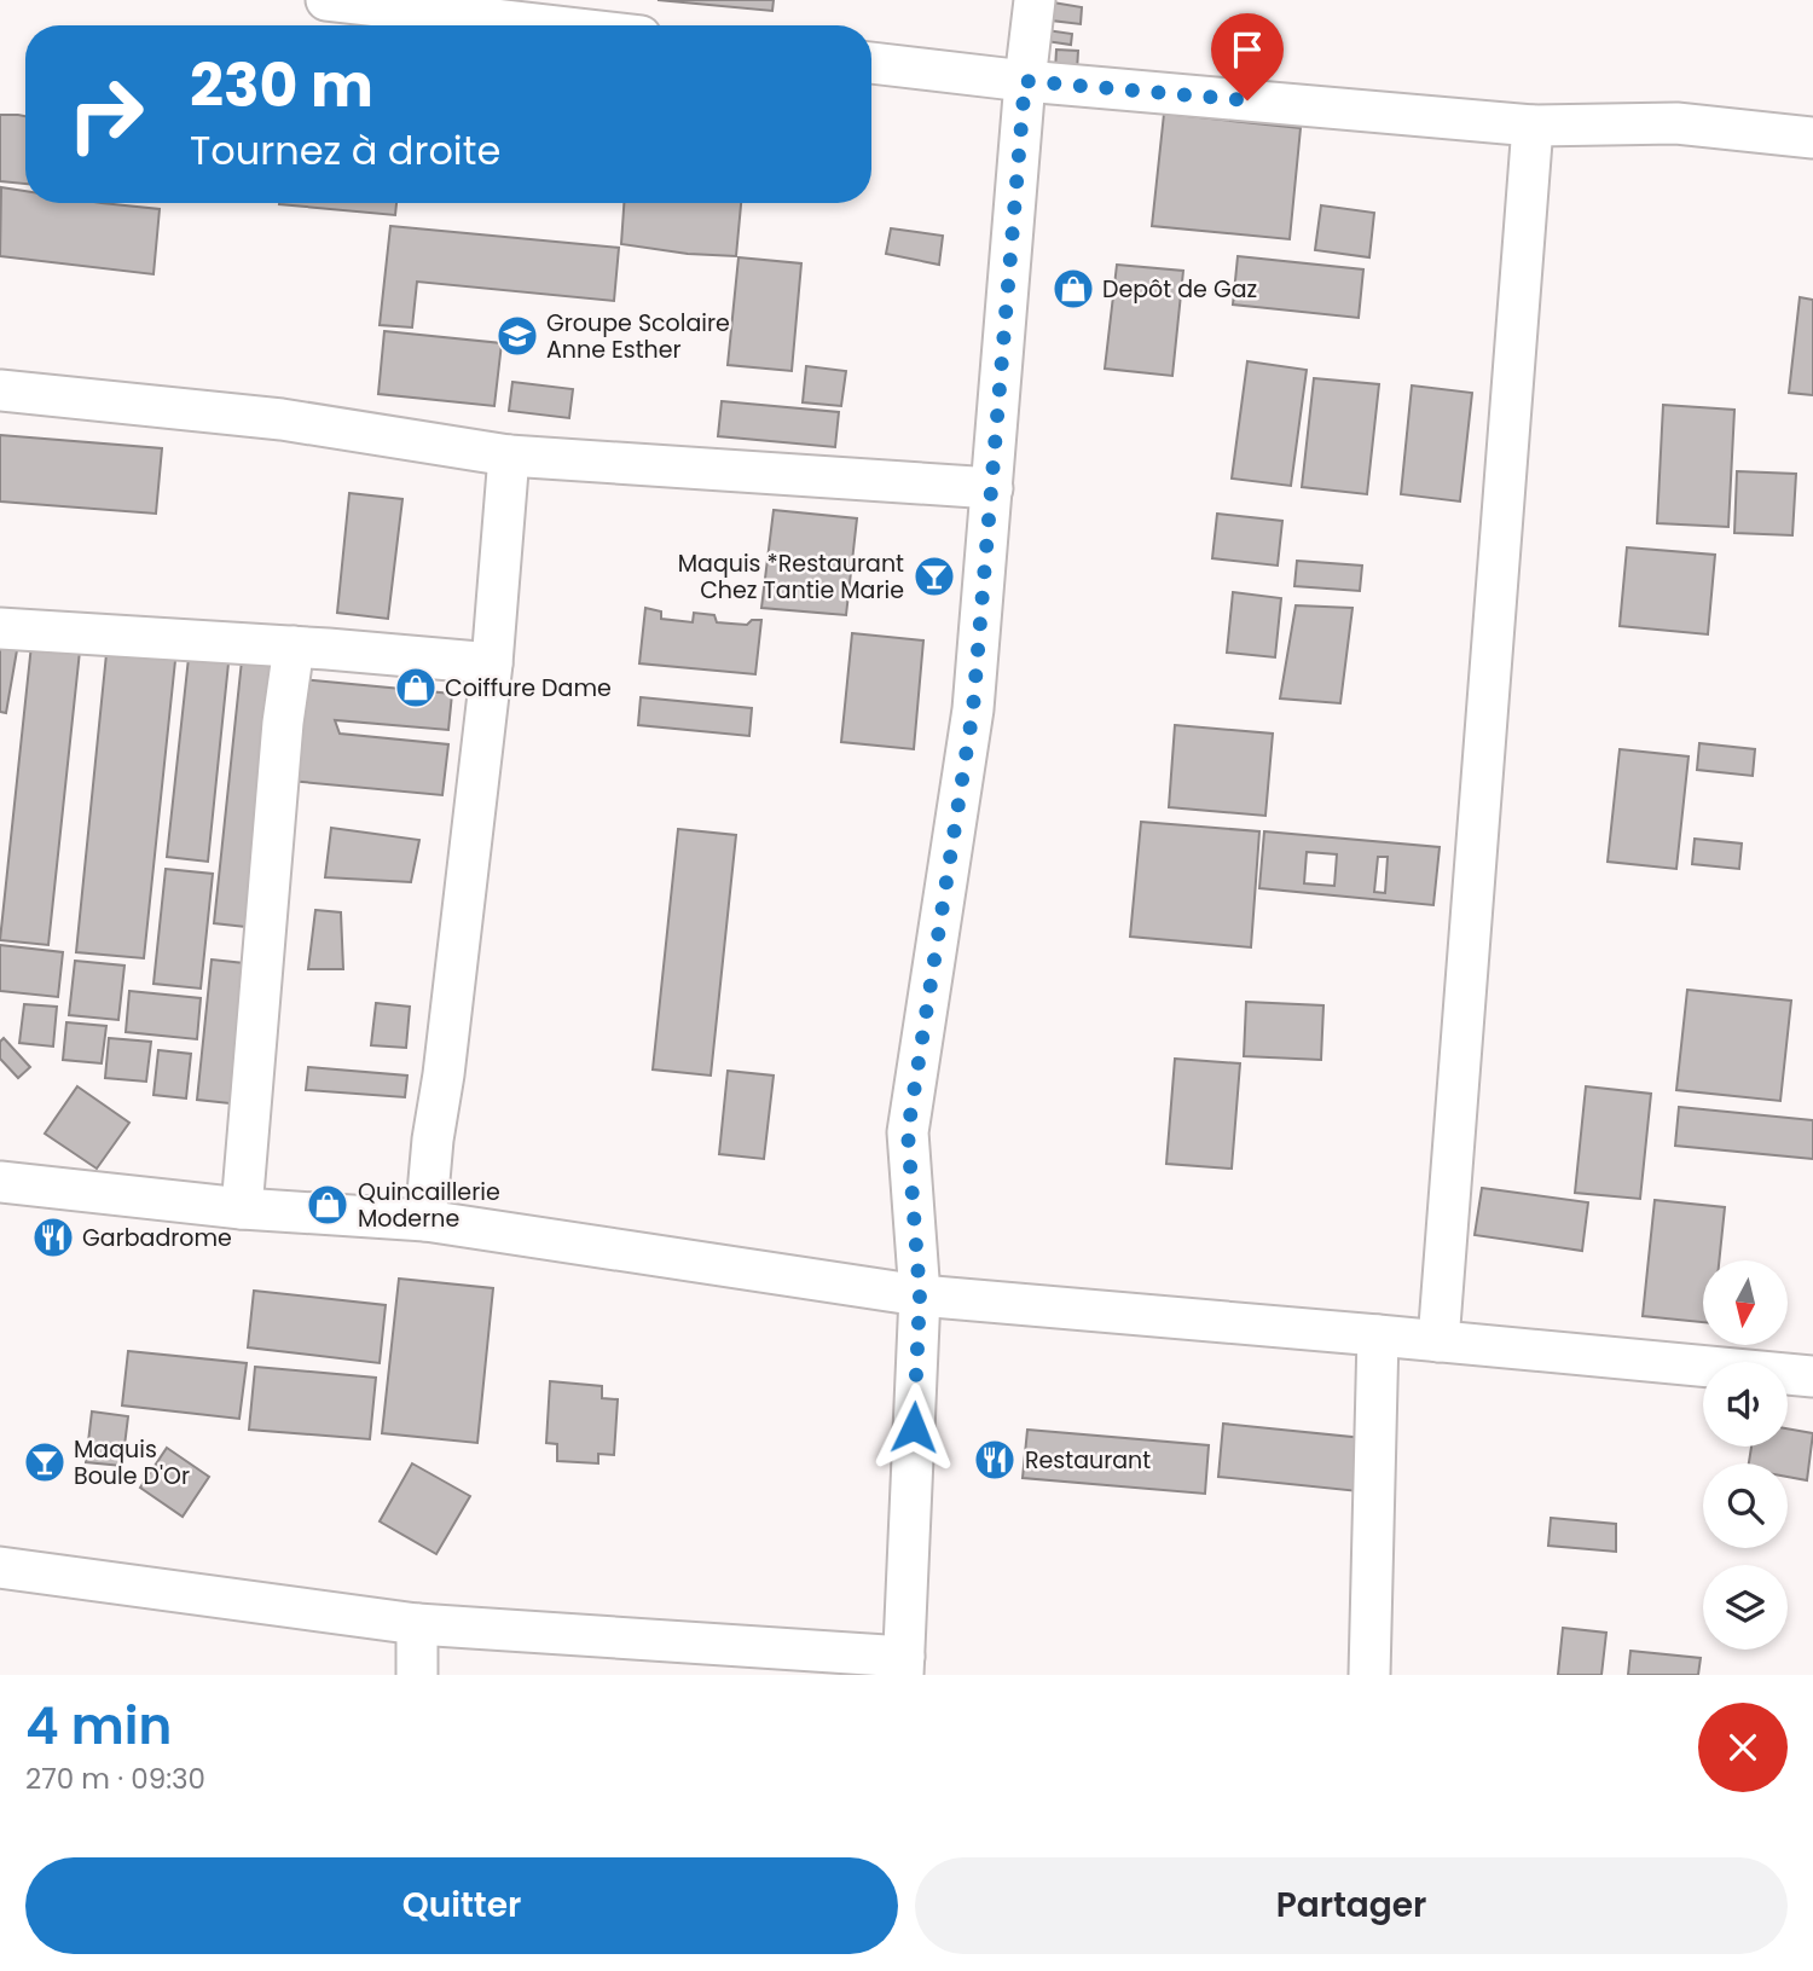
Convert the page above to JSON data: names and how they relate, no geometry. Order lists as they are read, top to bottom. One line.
{"places":{"shop":["Depôt de Gaz","Coiffure Dame","Quincaillerie Moderne"],"school or university":["Groupe Scolaire Anne Esther"],"bar":["Maquis *Restaurant Chez Tantie Marie","Maquis Boule D'Or"],"restaurant":["Garbadrome","Restaurant"]},"north":"bottom","page":{"turn":["230 m","Tournez à droite"],"heading":["4 min","270 m · 09:30"],"buttons":["Quitter","Partager"]}}
